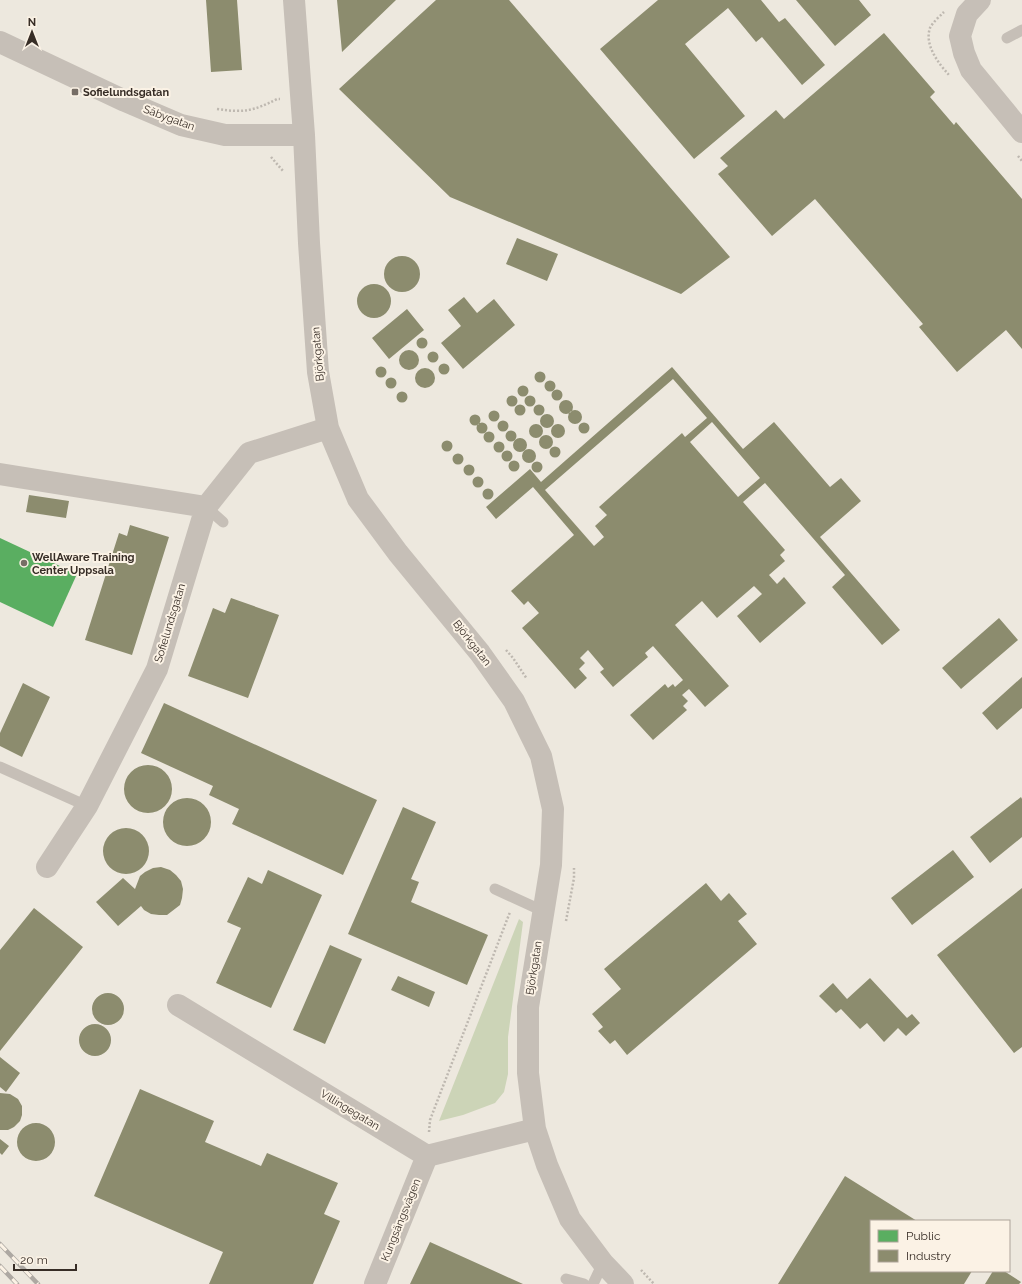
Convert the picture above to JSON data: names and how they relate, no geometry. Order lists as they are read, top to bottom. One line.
{"streets":{"street":["Säbygatan","Björkgatan","Sofielundsgatan","Villingegatan","Kungsängsvägen"]},"crossings":[["Säbygatan","Björkgatan"],["Björkgatan","Sofielundsgatan"],["Villingegatan","Kungsängsvägen"]],"places":{"transit":["Sofielundsgatan"],"other":["WellAware Training Center Uppsala"]},"legend":["Public","Industry"],"scale_bar":"20 m","north":"top"}
